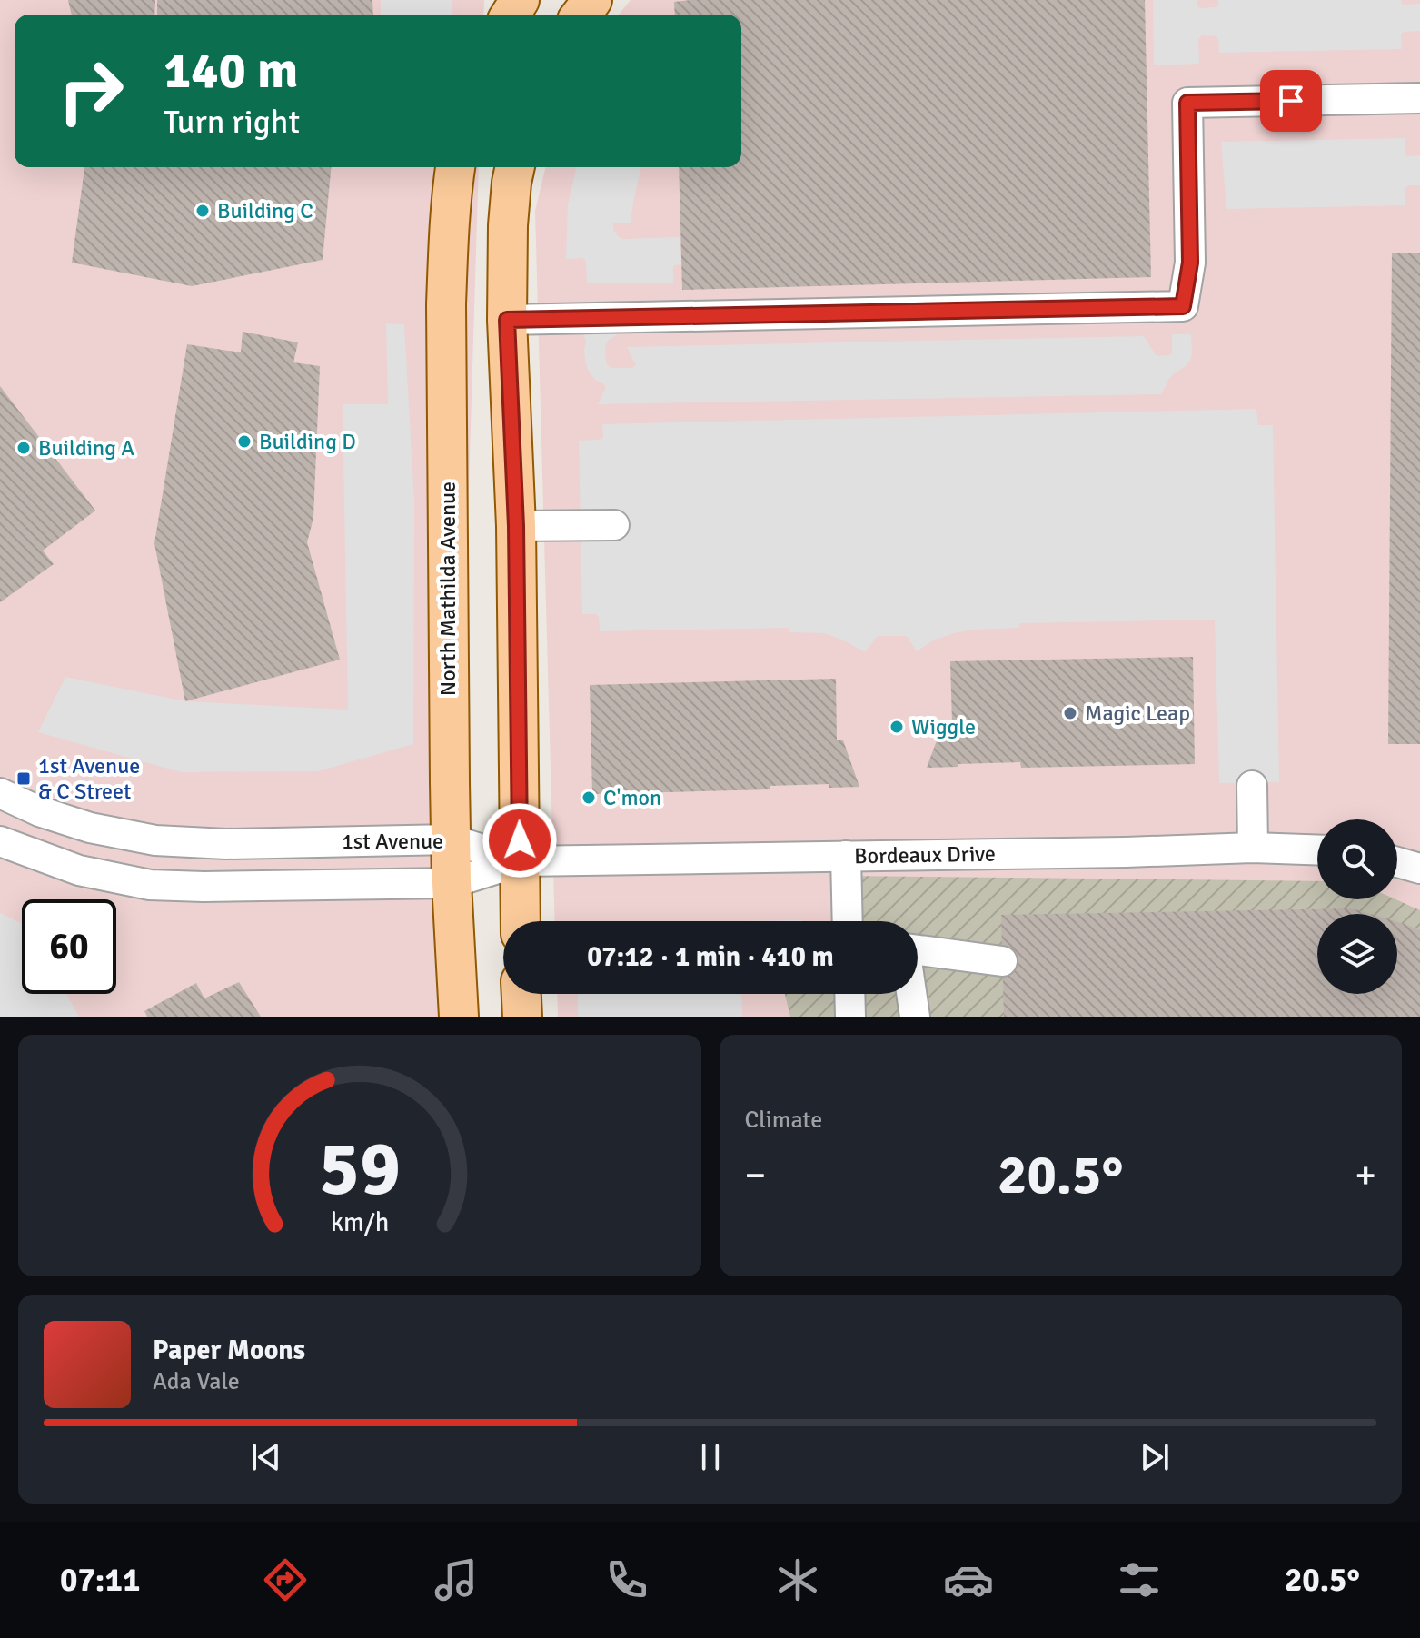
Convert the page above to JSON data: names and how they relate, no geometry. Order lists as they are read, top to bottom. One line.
{"streets":{"main road":["North Mathilda Avenue"],"street":["1st Avenue","Bordeaux Drive"]},"crossings":[["North Mathilda Avenue","1st Avenue"],["1st Avenue","Bordeaux Drive"]],"places":{"other":["Building C","Building D","Building A","Magic Leap","Wiggle","C'mon"],"transit":["1st Avenue & C Street"]},"page":{"turn":["140 m","Turn right"],"limit":"60","trip":"07:12 · 1 min · 410 m","tile":"Climate","heat":["−","20.5°","+"],"song":["Paper Moons","Ada Vale"],"tabs":["07:11","20.5°"],"gauge":["59","km/h"]}}
